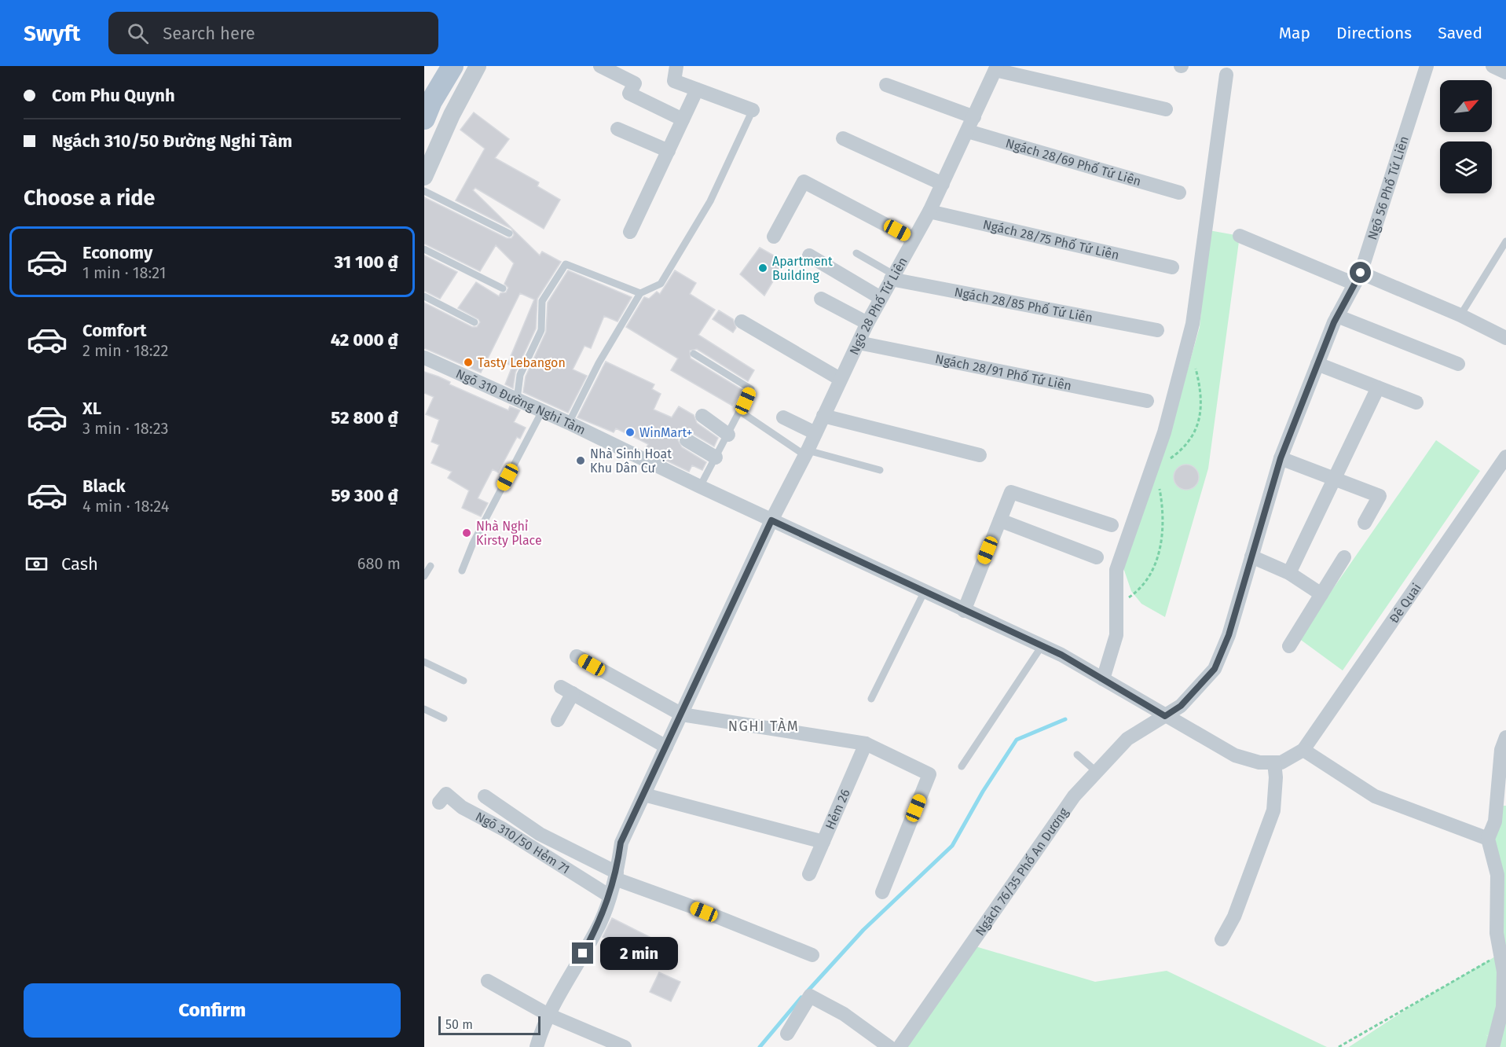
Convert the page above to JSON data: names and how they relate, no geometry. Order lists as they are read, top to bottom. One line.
{"streets":{"street":["Ngách 28/69 Phố Tứ Liên","Ngõ 56 Phố Tứ Liên","Ngách 28/75 Phố Tứ Liên","Ngách 28/85 Phố Tứ Liên","Ngõ 28 Phố Tứ Liên","Ngách 28/91 Phố Tứ Liên","Ngõ 310 Đường Nghi Tàm","Đê Quai","Hẻm 26","Ngõ 310/50 Hẻm 71","Ngách 76/35 Phố An Dương"]},"crossings":[["Ngách 28/69 Phố Tứ Liên","Ngõ 28 Phố Tứ Liên"],["Ngõ 56 Phố Tứ Liên","Ngõ 310 Đường Nghi Tàm"],["Ngõ 56 Phố Tứ Liên","Ngách 76/35 Phố An Dương"],["Ngách 28/75 Phố Tứ Liên","Ngõ 28 Phố Tứ Liên"],["Ngách 28/85 Phố Tứ Liên","Ngõ 28 Phố Tứ Liên"],["Ngõ 28 Phố Tứ Liên","Ngách 28/91 Phố Tứ Liên"],["Ngõ 28 Phố Tứ Liên","Ngõ 310 Đường Nghi Tàm"],["Ngõ 28 Phố Tứ Liên","Ngõ 310/50 Hẻm 71"],["Ngõ 310 Đường Nghi Tàm","Đê Quai"],["Ngõ 310 Đường Nghi Tàm","Ngách 76/35 Phố An Dương"]],"districts":["NGHI TÀM"],"places":["Apartment Building","Tasty Lebangon","WinMart+","Nhà Sinh Hoạt Khu Dân Cư","Nhà Nghỉ Kirsty Place"],"scale_bar":"50 m","north":"top right","page":{"header":"Swyft","search":"Search here","nav":["Map","Directions","Saved"],"banner":["Com Phu Quynh","Ngách 310/50 Đường Nghi Tàm"],"heading":"Choose a ride","list":[{"name":"Economy","note":"1 min · 18:21","value":"31 100 ₫"},{"name":"Comfort","note":"2 min · 18:22","value":"42 000 ₫"},{"name":"XL","note":"3 min · 18:23","value":"52 800 ₫"},{"name":"Black","note":"4 min · 18:24","value":"59 300 ₫"}],"pay":["Cash","680 m"],"bubble":"2 min","buttons":"Confirm","scale":"50 m"}}
